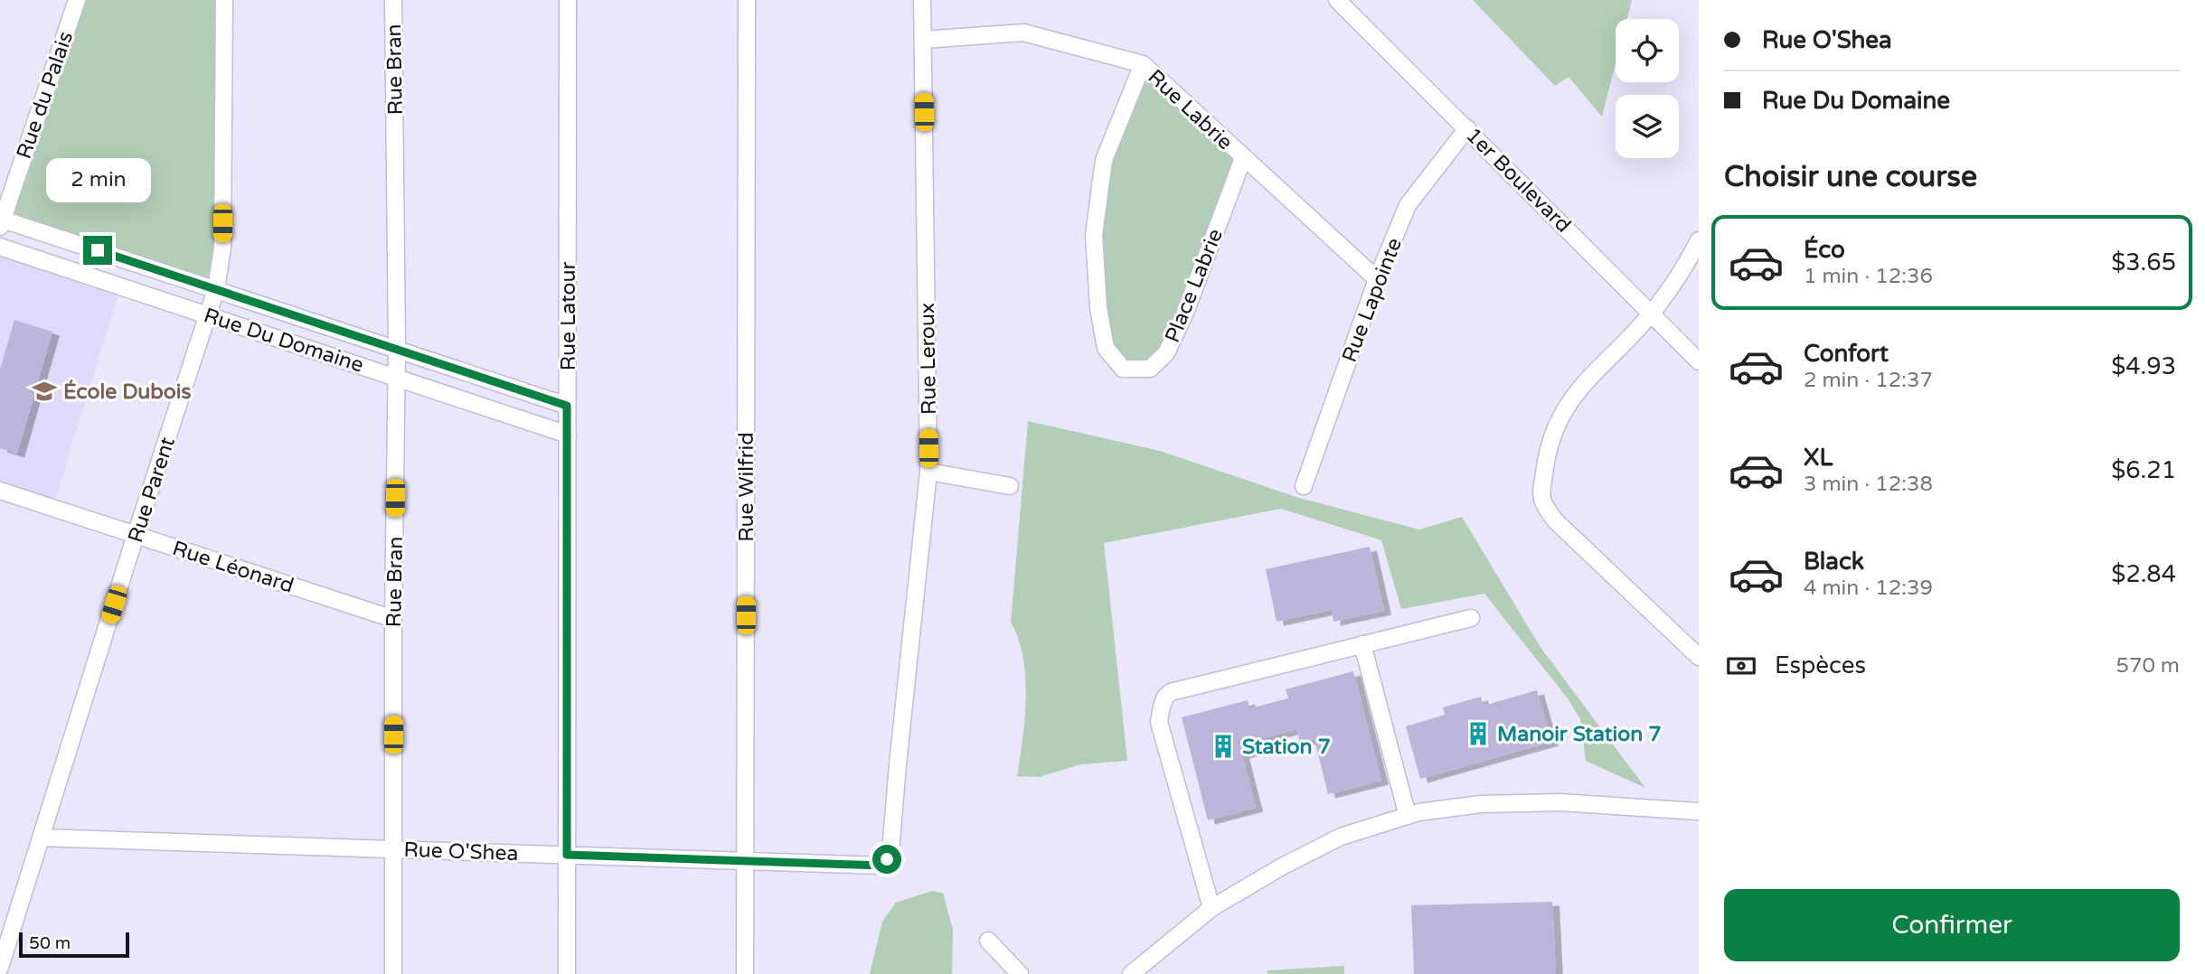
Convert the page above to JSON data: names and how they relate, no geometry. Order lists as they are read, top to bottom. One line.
{"streets":{"street":["Rue Bran","Rue du Palais","Rue Labrie","1er Boulevard","Place Labrie","Rue Lapointe","Rue Latour","Rue Du Domaine","Rue Leroux","Rue Wilfrid","Rue Parent","Rue Léonard","Rue O'Shea"]},"crossings":[["Rue Bran","Rue Du Domaine"],["Rue Bran","Rue Léonard"],["Rue Bran","Rue O'Shea"],["Rue du Palais","Rue Du Domaine"],["Rue Labrie","Place Labrie"],["Rue Labrie","Rue Lapointe"],["Rue Labrie","Rue Leroux"],["1er Boulevard","Rue Lapointe"],["Rue Latour","Rue Du Domaine"],["Rue Latour","Rue O'Shea"],["Rue Du Domaine","Rue Parent"],["Rue Leroux","Rue O'Shea"],["Rue Wilfrid","Rue O'Shea"],["Rue Parent","Rue Léonard"],["Rue Parent","Rue O'Shea"]],"places":{"school or university":["École Dubois"],"building":["Manoir Station 7","Station 7"]},"scale_bar":"50 m","page":{"banner":["Rue O'Shea","Rue Du Domaine"],"heading":"Choisir une course","bubble":"2 min","list":[{"name":"Éco","note":"1 min · 12:36","value":"$3.65"},{"name":"Confort","note":"2 min · 12:37","value":"$4.93"},{"name":"XL","note":"3 min · 12:38","value":"$6.21"},{"name":"Black","note":"4 min · 12:39","value":"$2.84"}],"pay":["Espèces","570 m"],"buttons":"Confirmer","scale":"50 m"}}
